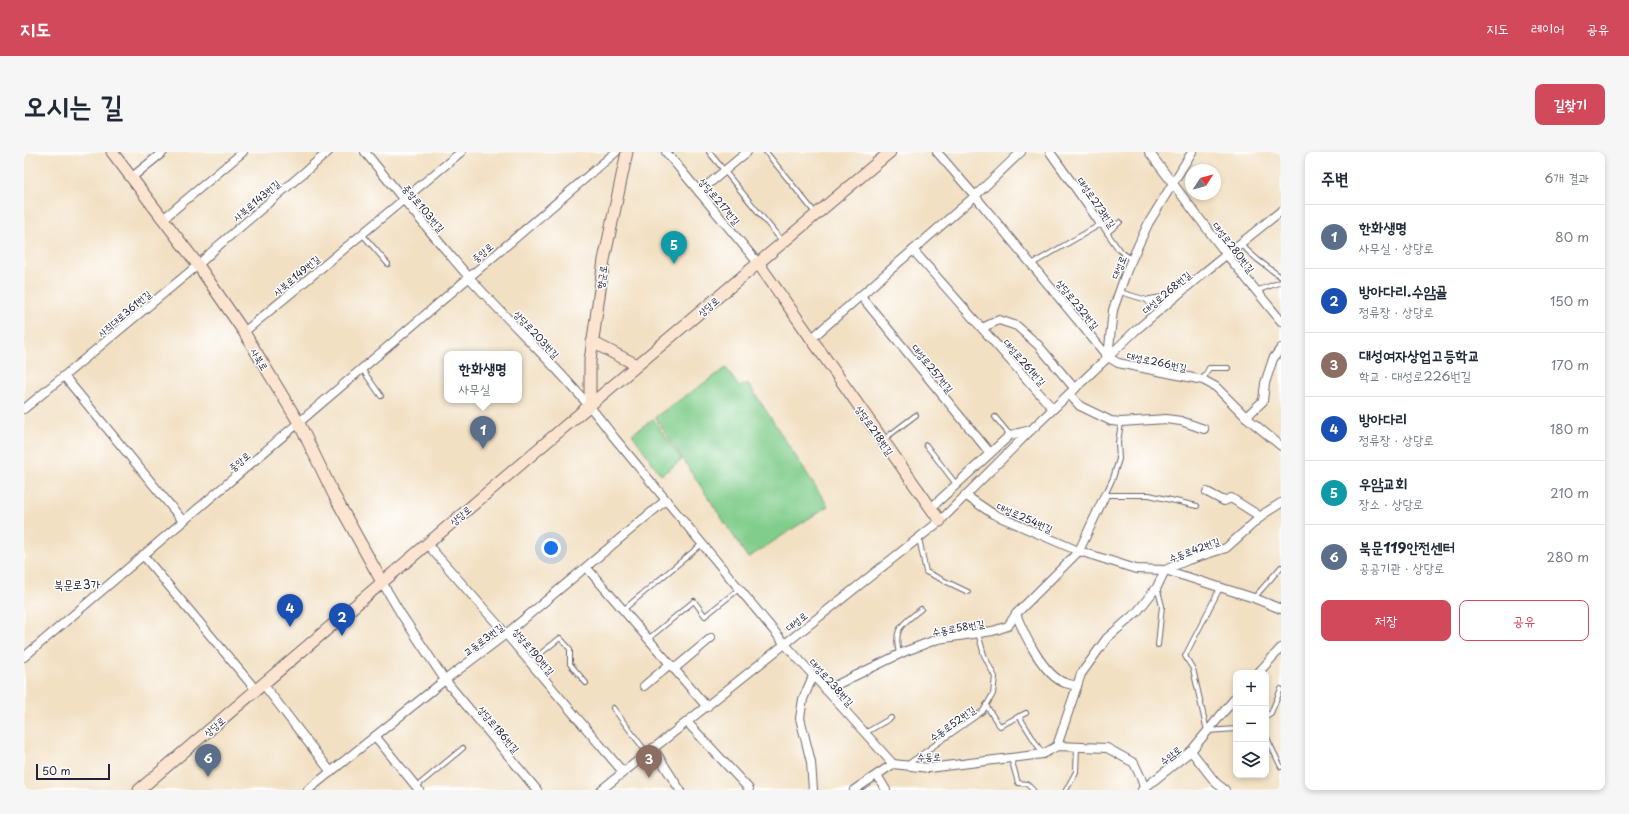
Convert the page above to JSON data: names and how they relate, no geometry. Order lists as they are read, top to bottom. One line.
{"streets":{"street":["사북로143번길","상당로217번길","대성로273번길","중앙로103번길","대성로280번길","중앙로","대성로","사북로149번길","향군로","대성로268번길","상당로232번길","상당로","사직대로361번길","상당로203번길","사북로","대성로266번길","대성로261번길","대성로257번길","상당로218번길","대성로254번길","수동로42번길","수동로58번길","교동로3번길","상당로190번길","대성로238번길","상당로186번길","수암로","수동로"],"lane":["수동로52번길"]},"crossings":[["사북로143번길","사직대로361번길"],["사북로143번길","사북로"],["상당로217번길","상당로"],["상당로217번길","상당로218번길"],["대성로273번길","대성로"],["중앙로103번길","중앙로"],["중앙로103번길","사북로149번길"],["중앙로103번길","상당로203번길"],["대성로280번길","대성로"],["대성로280번길","대성로268번길"],["중앙로","상당로203번길"],["중앙로","사북로"],["대성로","대성로268번길"],["대성로","상당로232번길"],["대성로","대성로266번길"],["대성로","대성로261번길"],["대성로","상당로218번길"],["대성로","대성로254번길"],["대성로","상당로190번길"],["대성로","대성로238번길"],["사북로149번길","사북로"],["향군로","상당로"],["향군로","상당로203번길"],["대성로268번길","상당로232번길"],["대성로268번길","대성로266번길"],["상당로232번길","대성로266번길"],["상당로","상당로203번길"],["상당로","사북로"],["상당로","상당로218번길"],["상당로","상당로190번길"],["상당로","상당로186번길"],["사직대로361번길","사북로"],["상당로203번길","교동로3번길"],["상당로203번길","대성로238번길"],["사북로","상당로186번길"],["대성로254번길","수동로42번길"],["대성로254번길","수동로58번길"],["수동로42번길","수동로"],["수동로58번길","대성로238번길"],["수동로58번길","수동로52번길"],["교동로3번길","상당로190번길"],["교동로3번길","상당로186번길"],["대성로238번길","수동로"],["수동로52번길","수동로"]],"districts":["북문로3가"],"scale_bar":"50 m","north":"top right","page":{"header":"지도","nav":["지도","레이어","공유"],"title":"오시는 길","buttons":["길찾기",["저장","공유"]],"heading":["주변","6개 결과"],"list":[{"mark":"1","name":"한화생명","note":"사무실 · 상당로","value":"80 m"},{"mark":"2","name":"방아다리.수암골","note":"정류장 · 상당로","value":"150 m"},{"mark":"3","name":"대성여자상업고등학교","note":"학교 · 대성로226번길","value":"170 m"},{"mark":"4","name":"방아다리","note":"정류장 · 상당로","value":"180 m"},{"mark":"5","name":"우암교회","note":"장소 · 상당로","value":"210 m"},{"mark":"6","name":"북문119안전센터","note":"공공기관 · 상당로","value":"280 m"}],"pins":["5","1","4","2","6","3"],"popup":["한화생명","사무실"],"map_buttons":["+","−"],"scale":"50 m"}}
